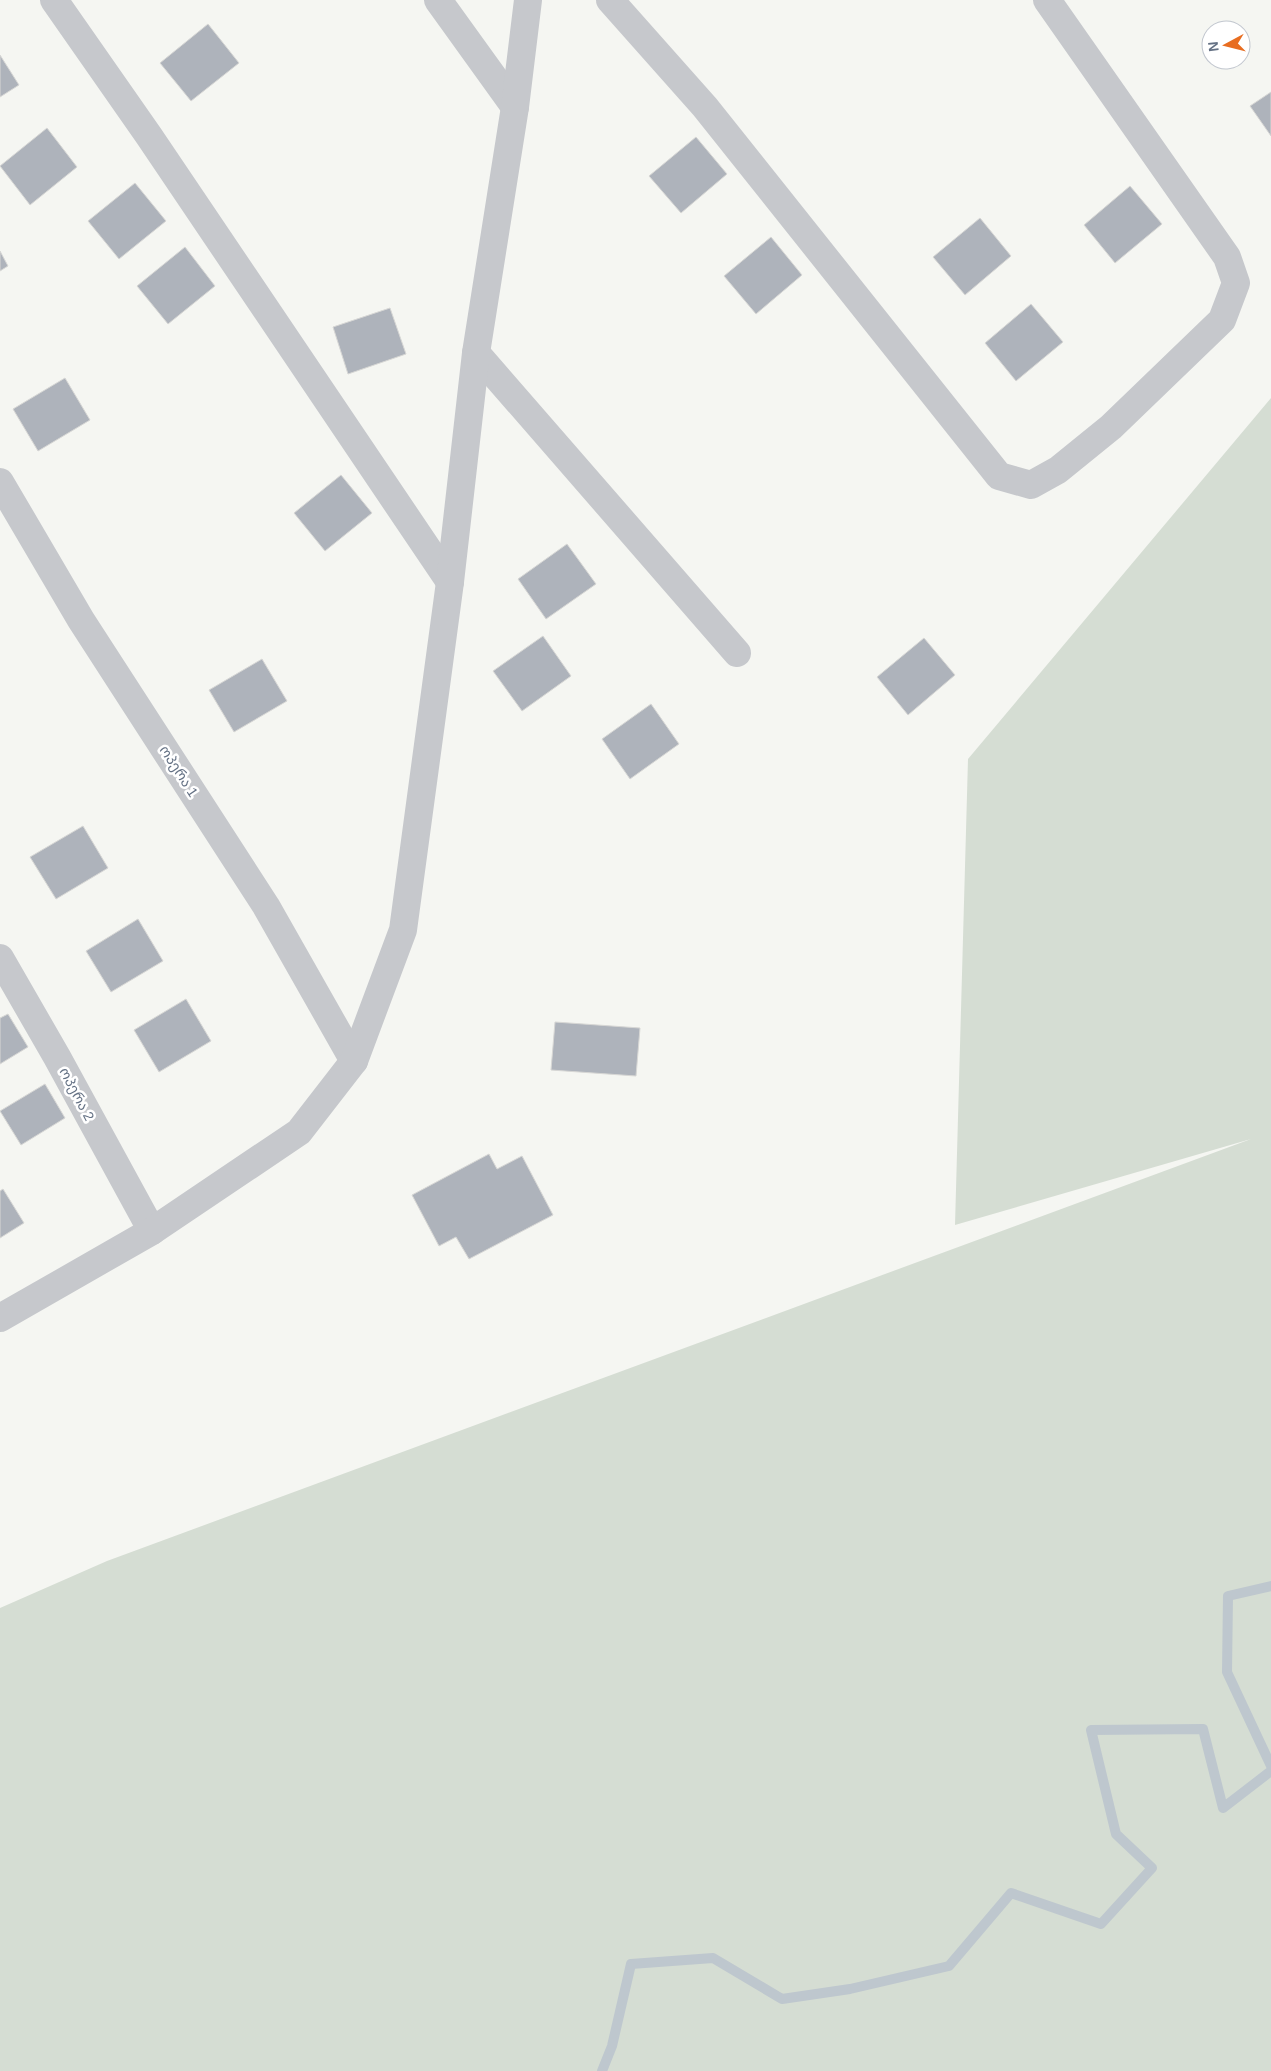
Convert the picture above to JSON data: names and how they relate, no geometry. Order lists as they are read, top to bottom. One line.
{"streets":{"street":["ოპერა 1","ოპერა 2"]},"north":"left"}
